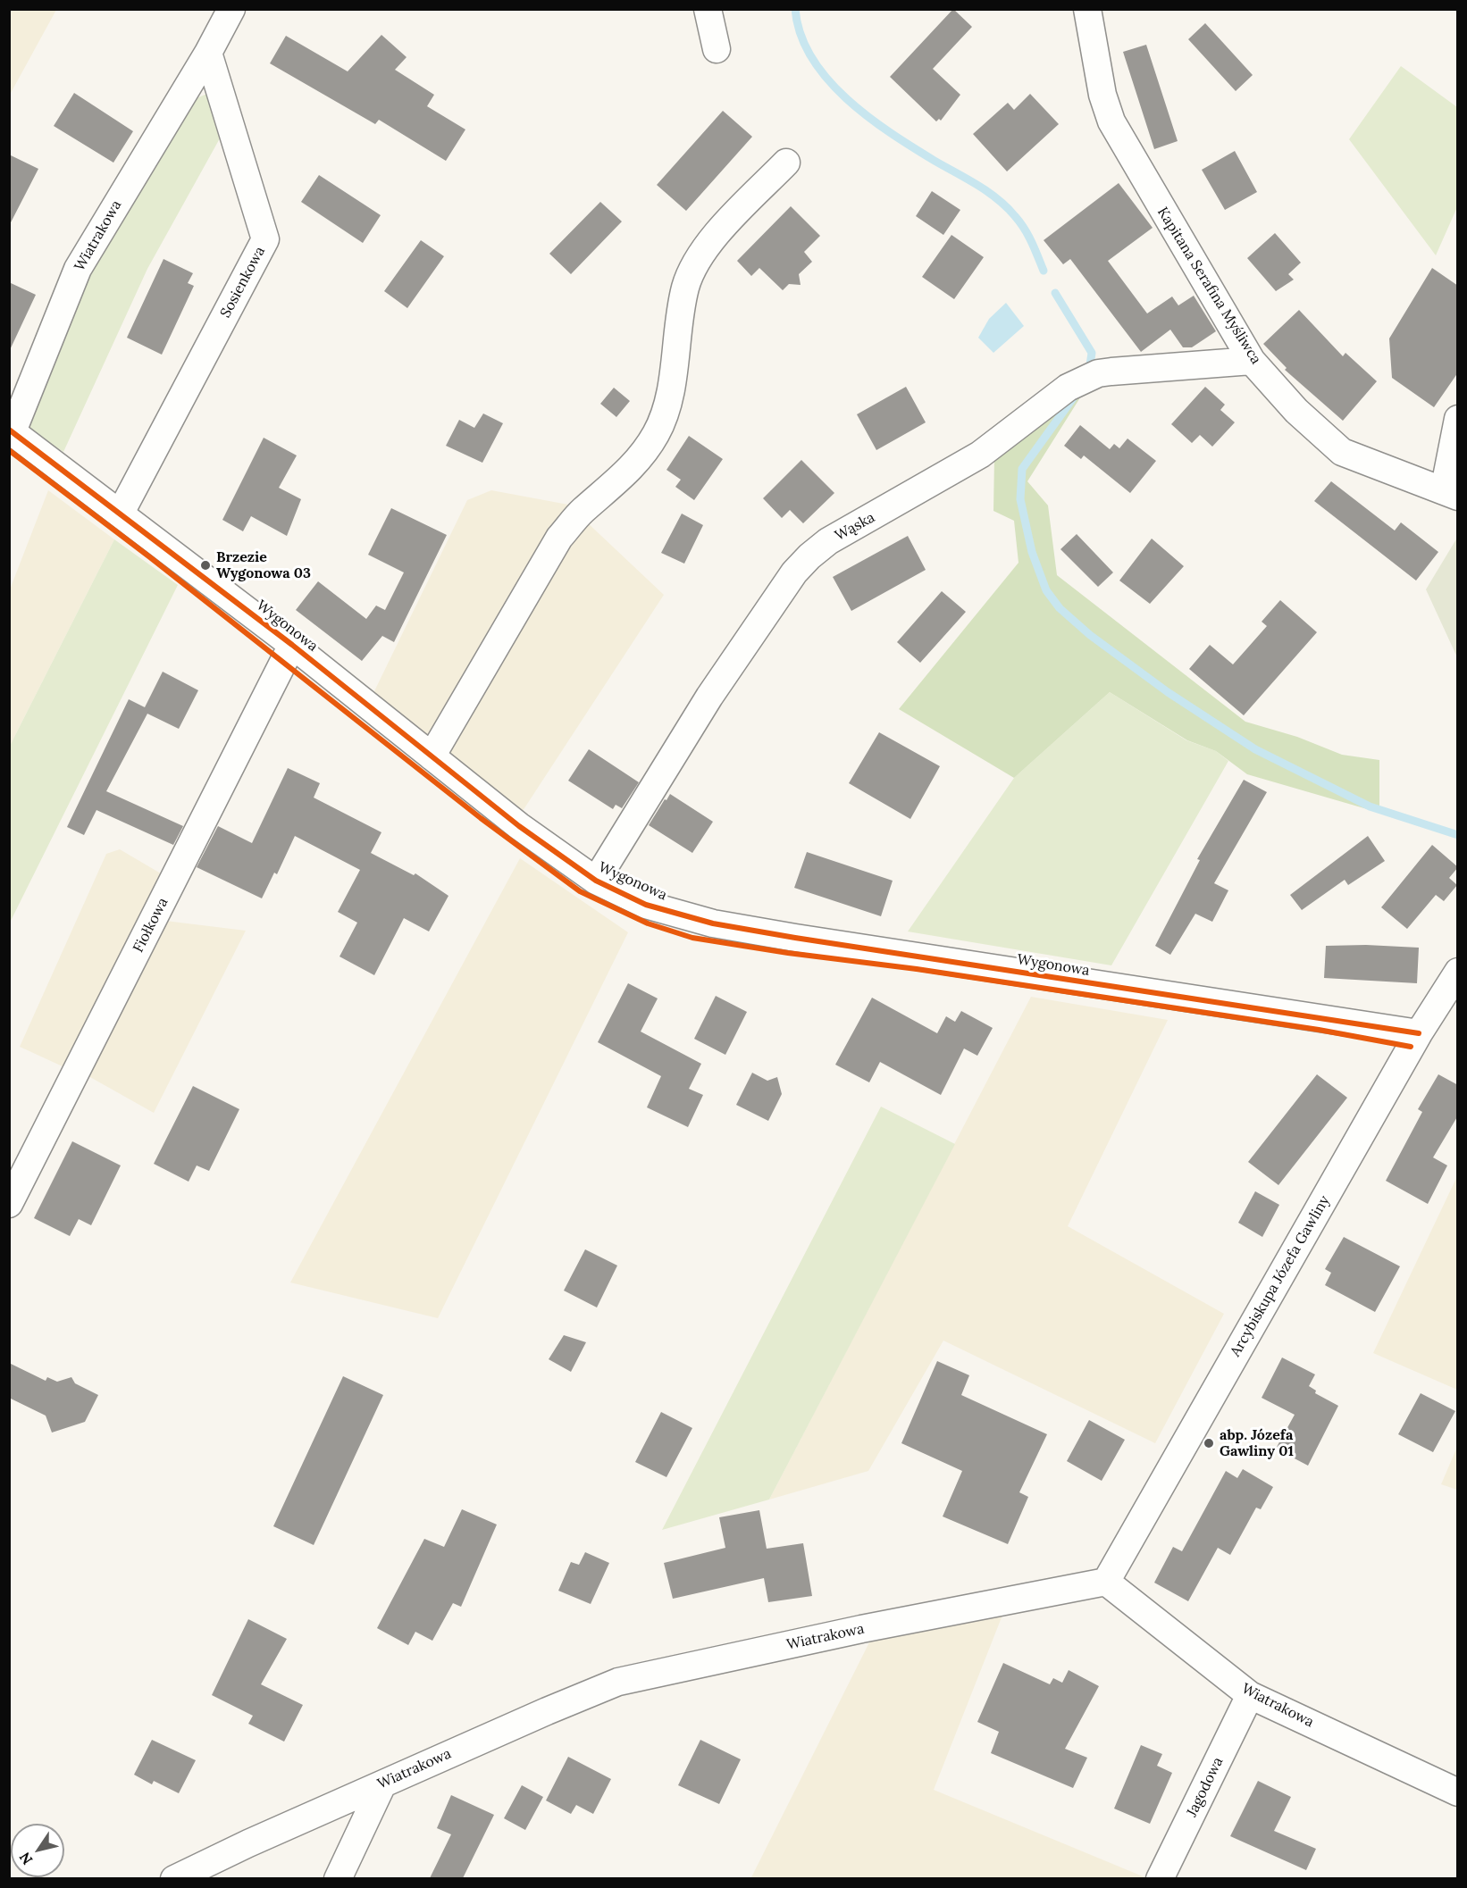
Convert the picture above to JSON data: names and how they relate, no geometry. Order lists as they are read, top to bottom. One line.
{"streets":{"street":["Wiatrakowa","Sosienkowa","Kapitana Serafina Myśliwca","Wąska","Wygonowa","Fiołkowa","Arcybiskupa Józefa Gawliny","Jagodowa"]},"crossings":[["Wiatrakowa","Sosienkowa"],["Wiatrakowa","Wygonowa"],["Wiatrakowa","Arcybiskupa Józefa Gawliny"],["Wiatrakowa","Jagodowa"],["Sosienkowa","Wygonowa"],["Kapitana Serafina Myśliwca","Wąska"],["Wąska","Wygonowa"],["Wygonowa","Fiołkowa"],["Wygonowa","Arcybiskupa Józefa Gawliny"]],"places":["Brzezie Wygonowa 03","abp. Józefa Gawliny 01"],"north":"bottom left"}
